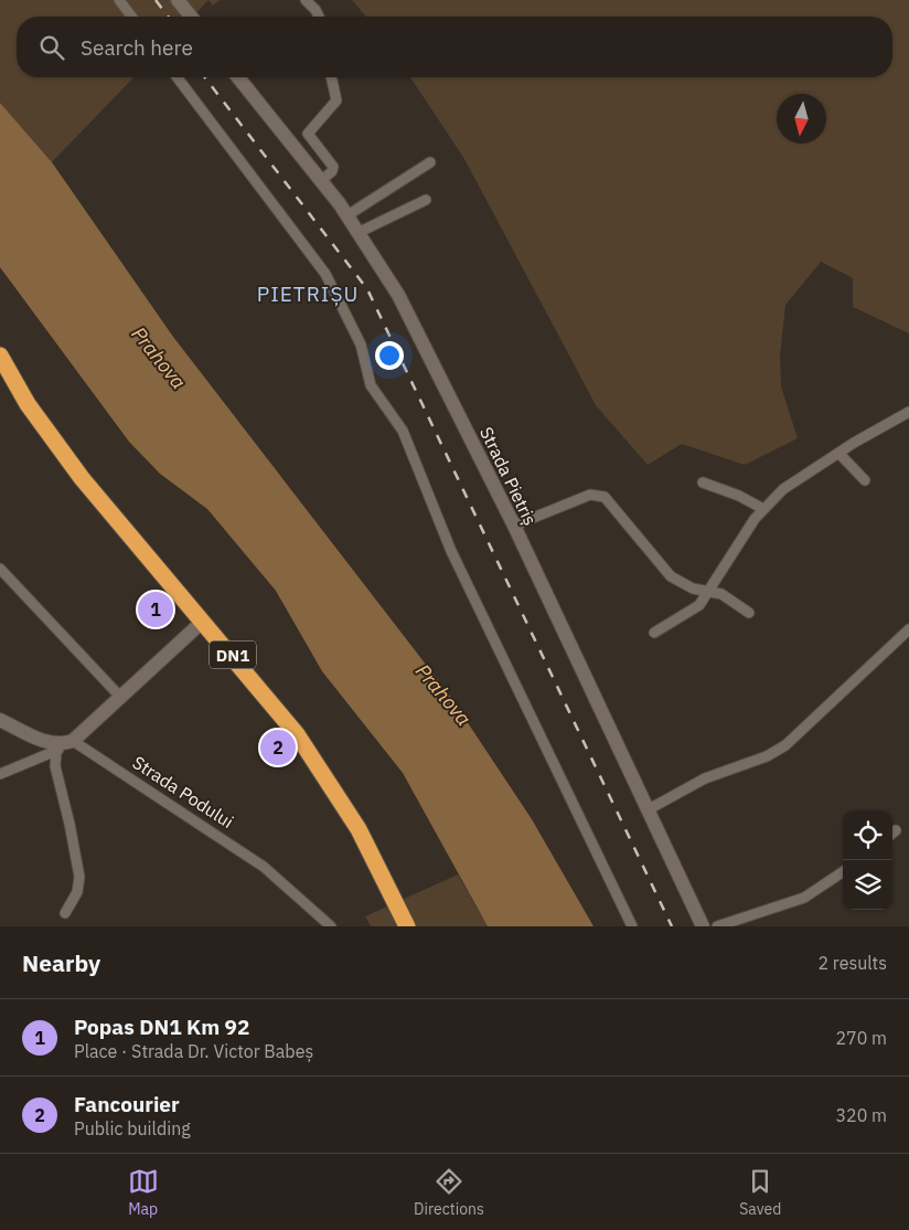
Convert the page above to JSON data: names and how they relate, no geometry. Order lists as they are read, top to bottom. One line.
{"streets":{"highway":["DN1"],"main road":["Strada Pietriș","Strada Podului"]},"districts":["PIETRIȘU"],"water":["Prahova"],"north":"bottom","page":{"search":"Search here","pins":["1","2"],"heading":["Nearby","2 results"],"list":[{"mark":"1","name":"Popas DN1 Km 92","note":"Place · Strada Dr. Victor Babeș","value":"270 m"},{"mark":"2","name":"Fancourier","note":"Public building","value":"320 m"}],"nav":["Map","Directions","Saved"]}}
